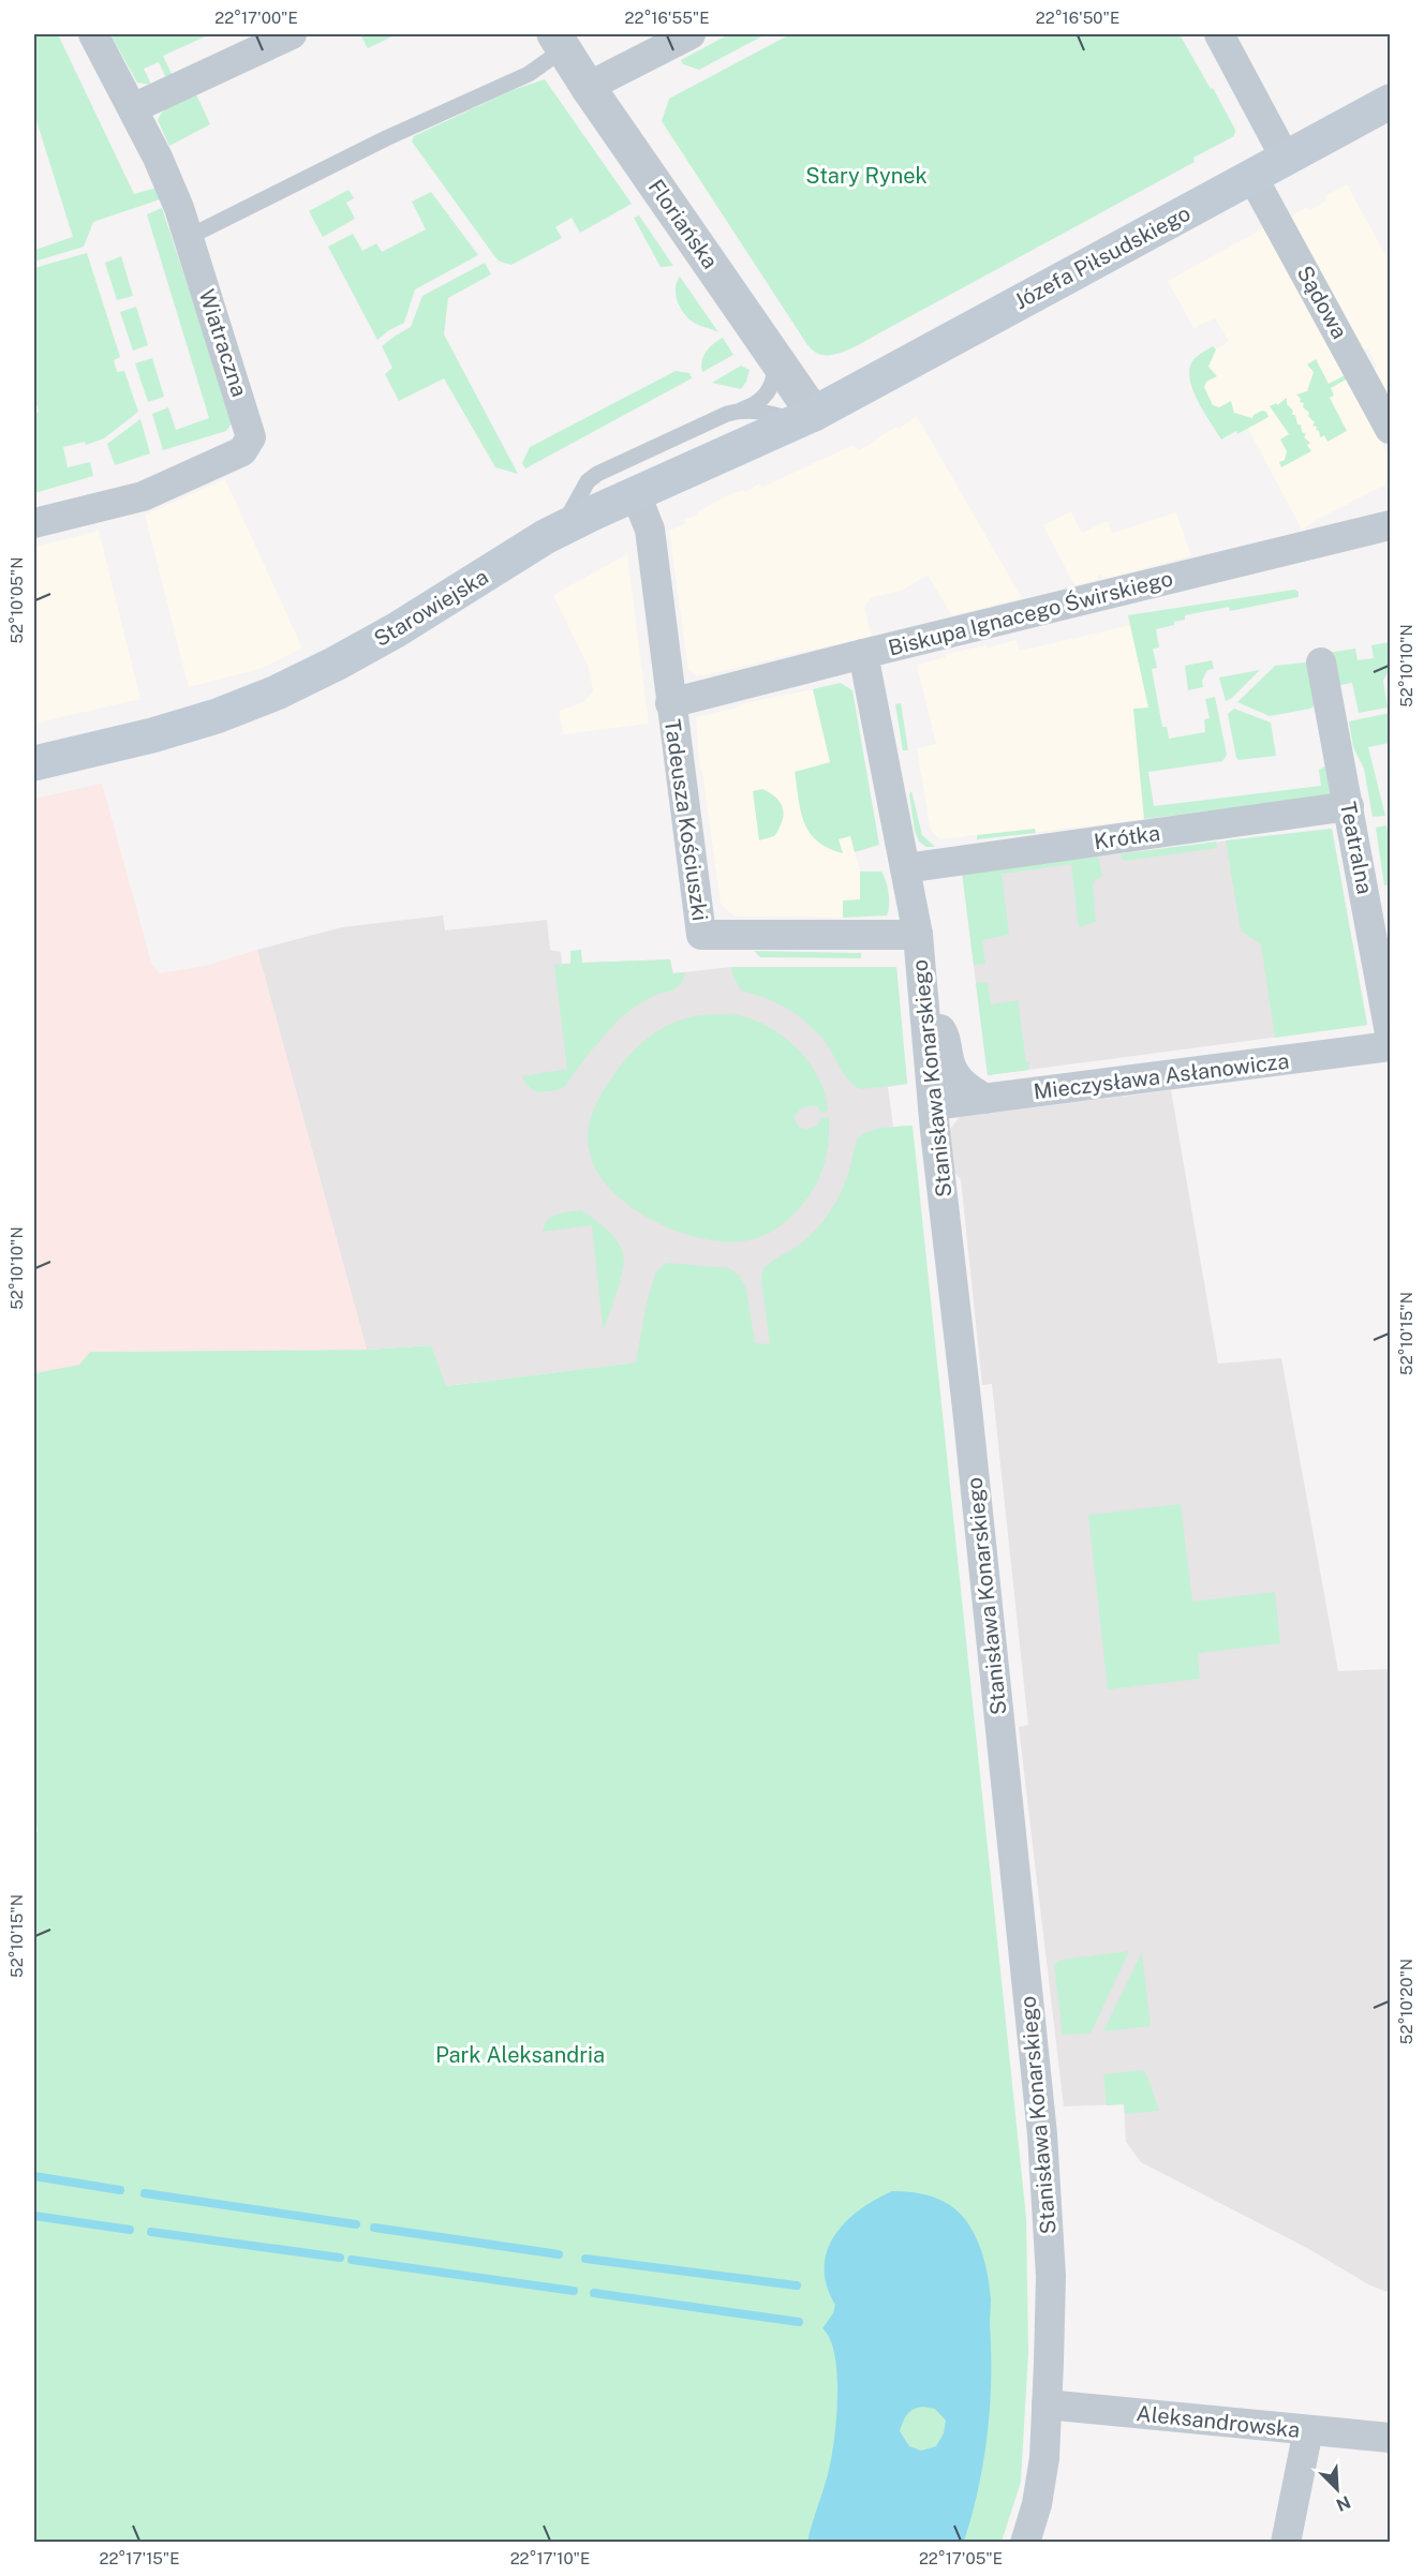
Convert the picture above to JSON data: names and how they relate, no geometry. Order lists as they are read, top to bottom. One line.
{"streets":{"main road":["Józefa Piłsudskiego","Starowiejska"],"street":["Floriańska","Sądowa","Wiatraczna","Biskupa Ignacego Świrskiego","Tadeusza Kościuszki","Krótka","Teatralna","Mieczysława Asłanowicza","Stanisława Konarskiego","Aleksandrowska"]},"crossings":[["Floriańska","Józefa Piłsudskiego"],["Floriańska","Starowiejska"],["Józefa Piłsudskiego","Sądowa"],["Józefa Piłsudskiego","Starowiejska"],["Starowiejska","Tadeusza Kościuszki"],["Biskupa Ignacego Świrskiego","Tadeusza Kościuszki"],["Biskupa Ignacego Świrskiego","Stanisława Konarskiego"],["Tadeusza Kościuszki","Stanisława Konarskiego"],["Krótka","Teatralna"],["Krótka","Stanisława Konarskiego"],["Mieczysława Asłanowicza","Stanisława Konarskiego"],["Stanisława Konarskiego","Aleksandrowska"]],"parks":["Stary Rynek","Park Aleksandria"],"north":"bottom right","coordinates":["22°17'00\"E","22°16'55\"E","22°16'50\"E","52°10'05\"N","52°10'10\"N","52°10'15\"N","52°10'20\"N","22°17'15\"E","22°17'10\"E","22°17'05\"E"]}
